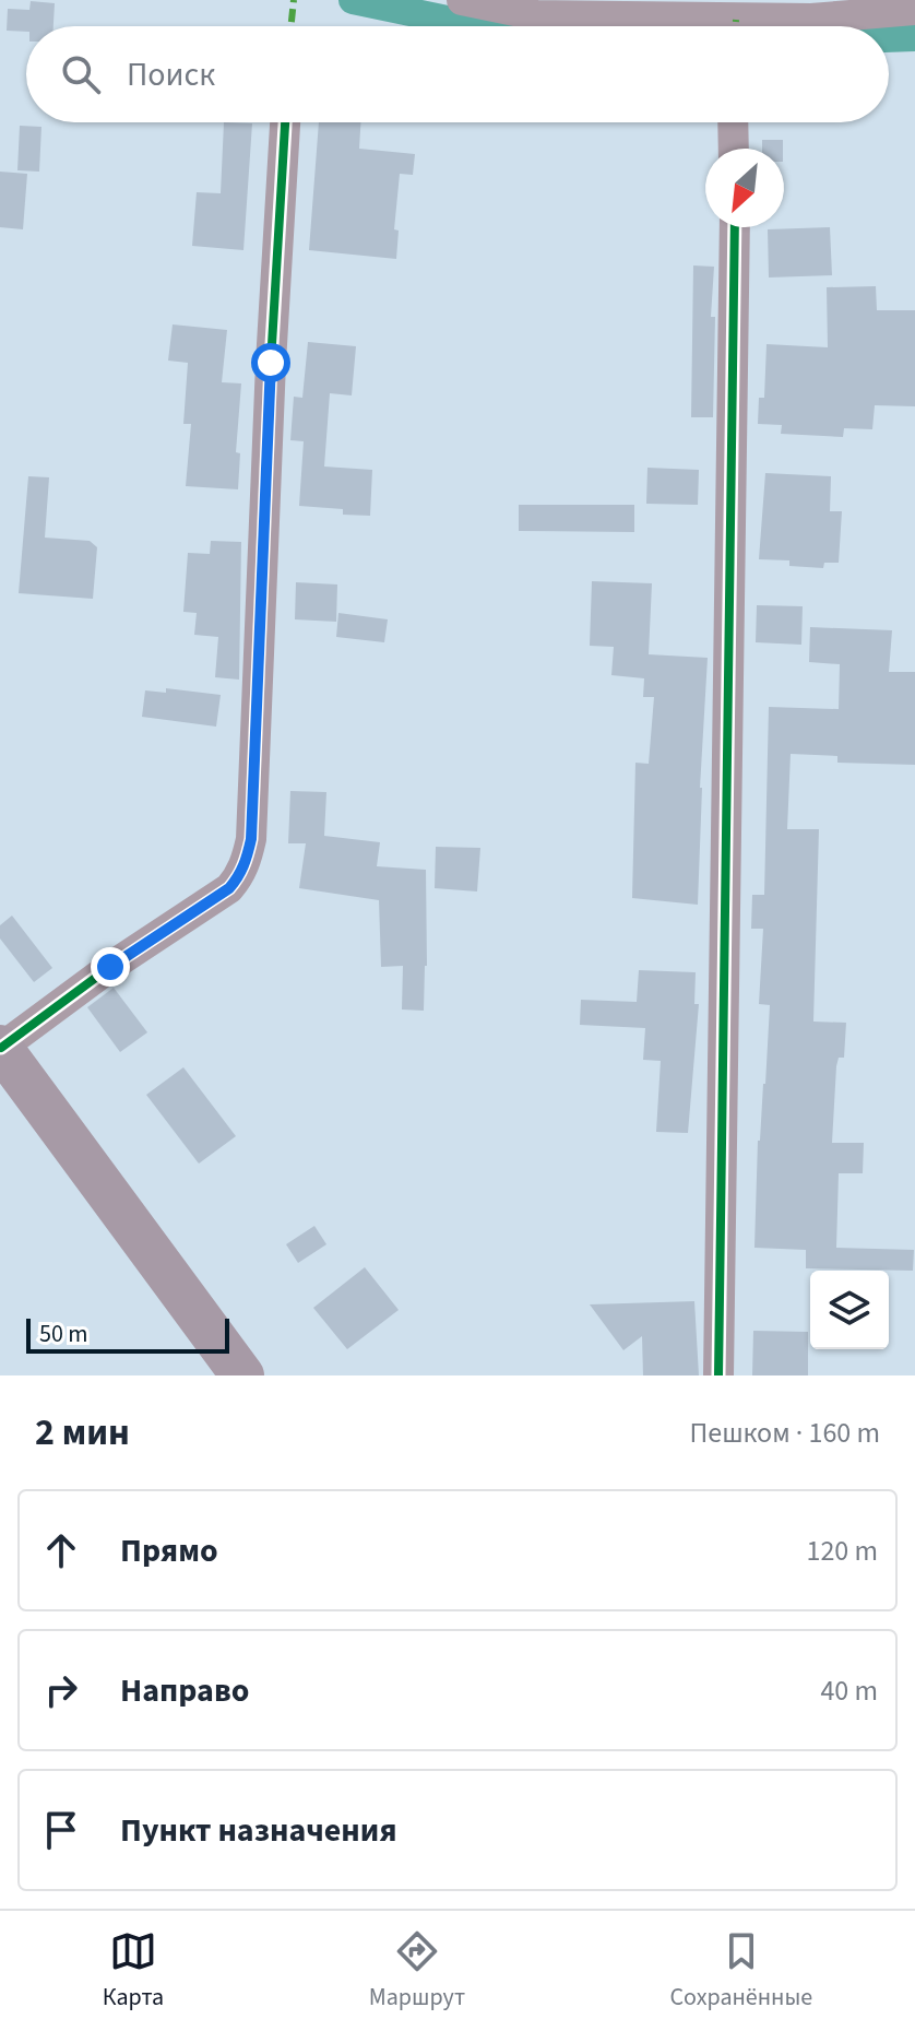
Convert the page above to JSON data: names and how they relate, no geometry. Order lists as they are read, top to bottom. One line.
{"scale_bar":"50 m","north":"bottom left","page":{"search":"Поиск","scale":"50 m","heading":["2 мин","Пешком · 160 m"],"list":[["Прямо","120 m"],["Направо","40 m"],"Пункт назначения"],"nav":["Карта","Маршрут","Сохранённые"]}}
